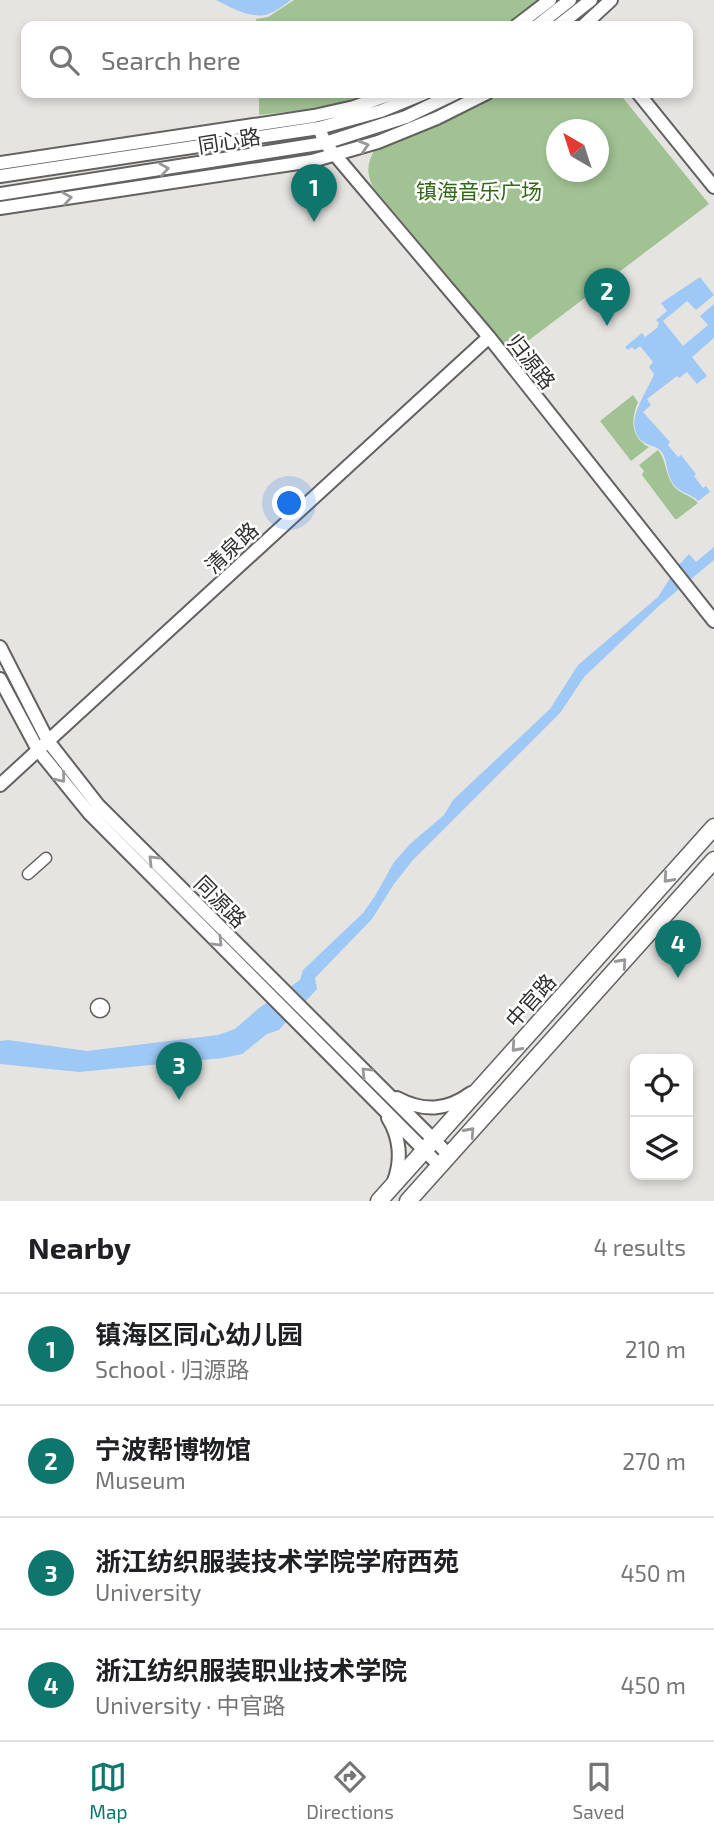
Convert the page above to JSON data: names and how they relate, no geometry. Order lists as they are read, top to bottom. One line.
{"streets":{"main road":["中官路"],"street":["同心路","归源路","清泉路","同源路"]},"crossings":[["同心路","归源路"],["归源路","清泉路"],["清泉路","同源路"],["同源路","中官路"]],"parks":["镇海音乐广场"],"north":"top left","page":{"search":"Search here","pins":["1","2","4","3"],"heading":["Nearby","4 results"],"list":[{"mark":"1","name":"镇海区同心幼儿园","note":"School · 归源路","value":"210 m"},{"mark":"2","name":"宁波帮博物馆","note":"Museum","value":"270 m"},{"mark":"3","name":"浙江纺织服装技术学院学府西苑","note":"University","value":"450 m"},{"mark":"4","name":"浙江纺织服装职业技术学院","note":"University · 中官路","value":"450 m"}],"nav":["Map","Directions","Saved"]}}
